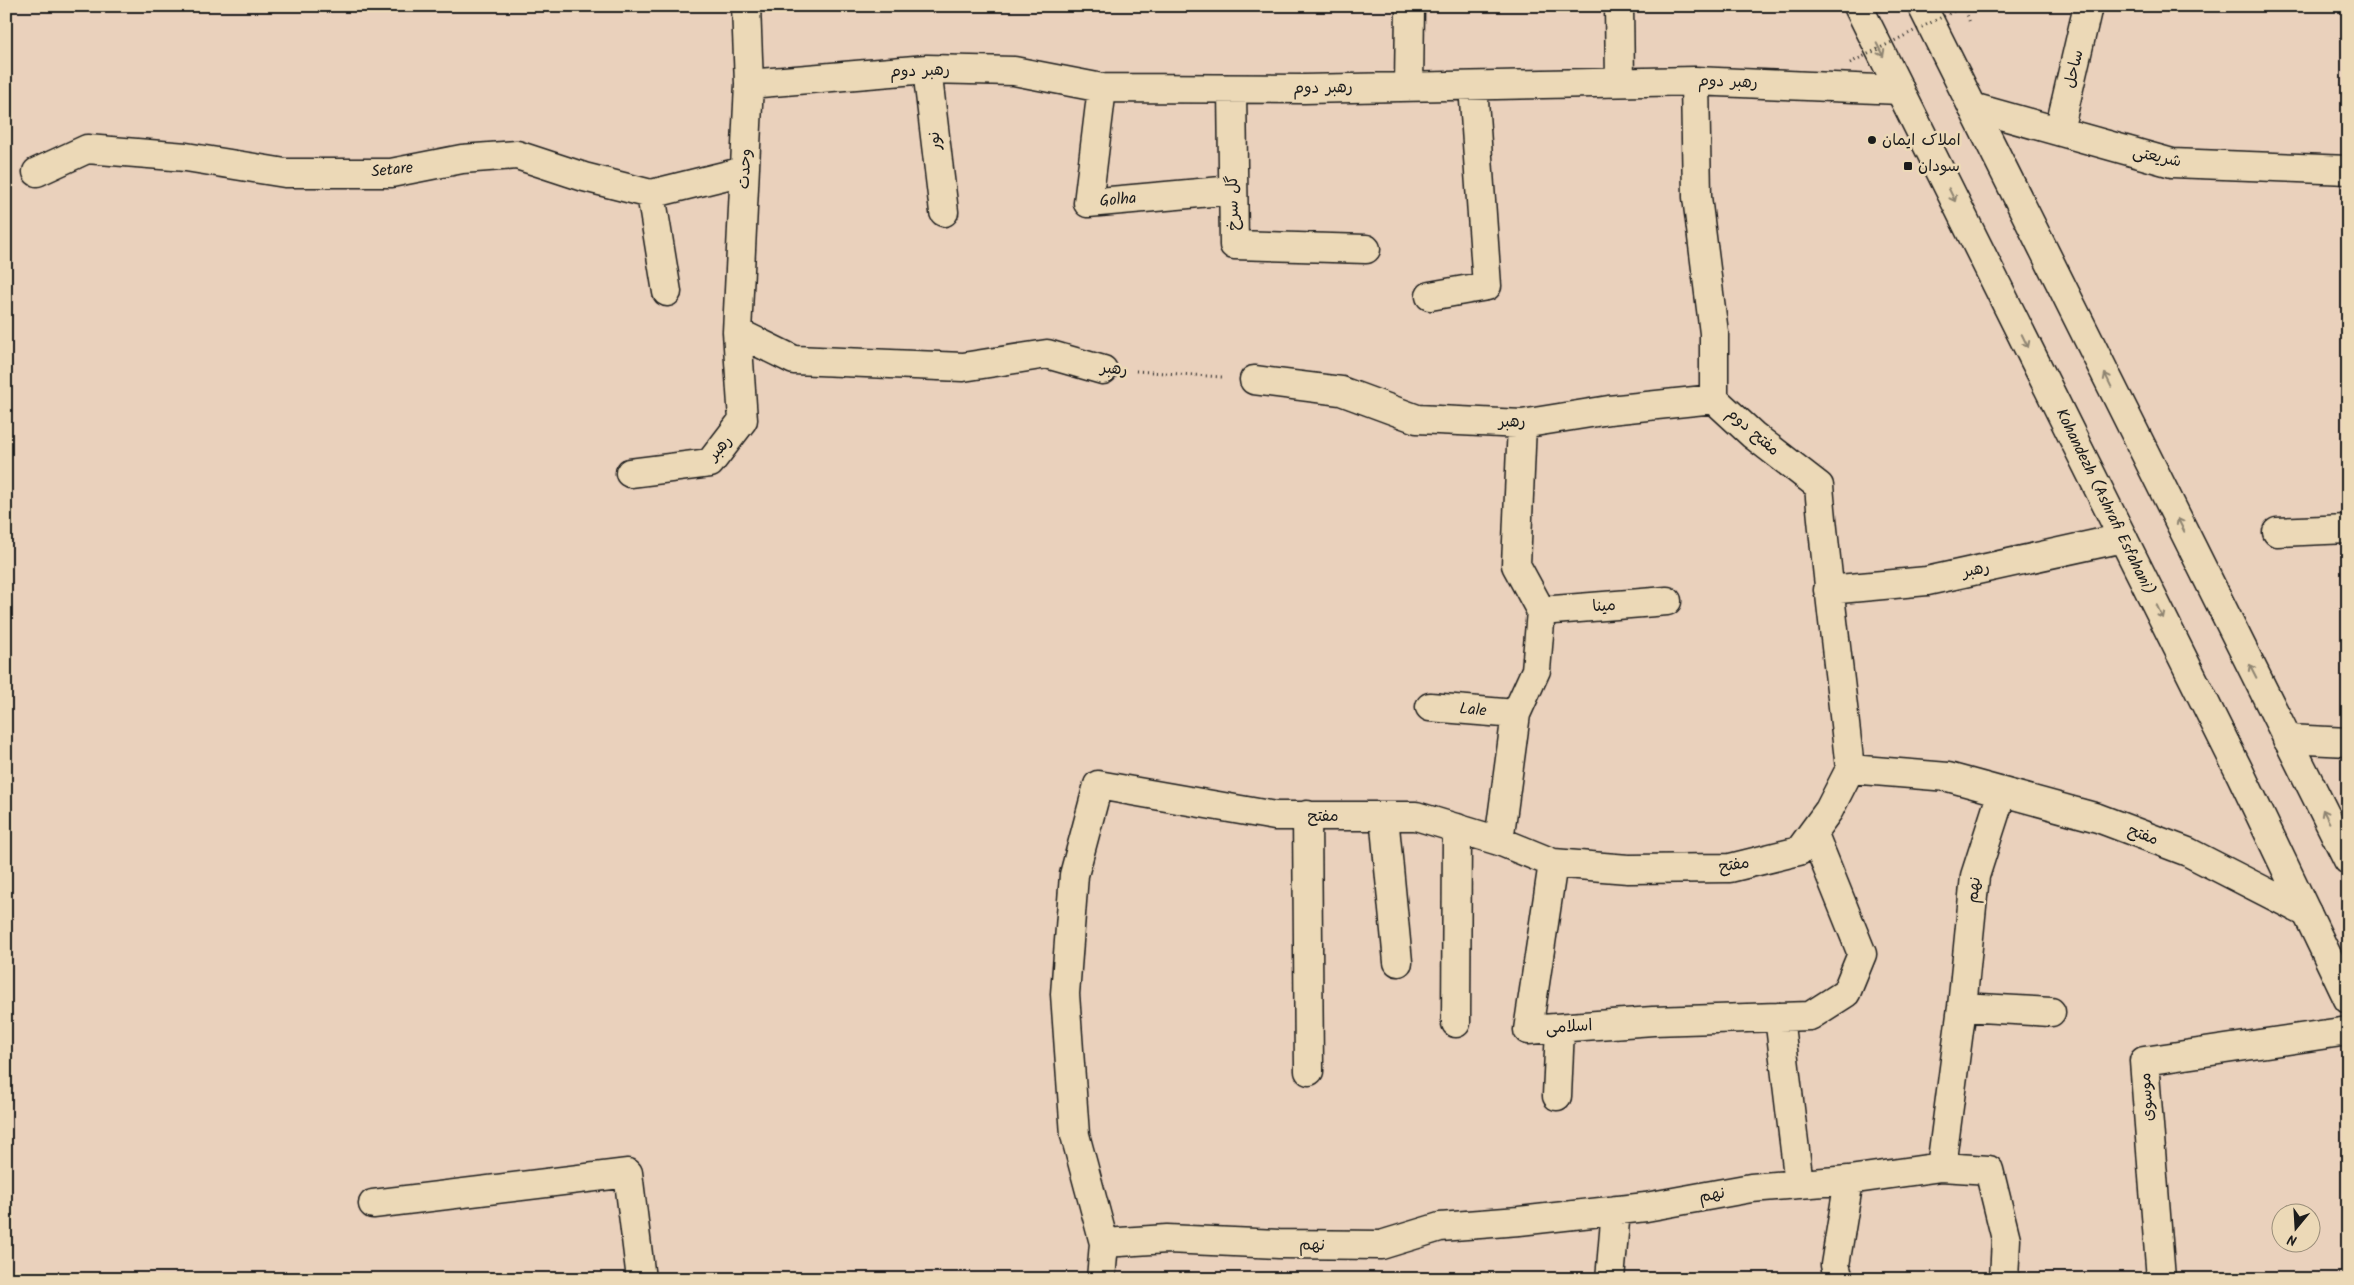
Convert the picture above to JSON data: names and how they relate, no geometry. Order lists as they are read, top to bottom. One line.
{"streets":{"street":["ساحل","رهبر دوم","نور","شریعتی","وحدت","Setare","Golha","گل سرخ","رهبر","مفتح دوم","Kohandezh (Ashrafi Esfahani)","مینا","Lale","مفتح","نهم","اسلامی","موسوی"]},"crossings":[["ساحل","شریعتی"],["رهبر دوم","نور"],["رهبر دوم","وحدت"],["رهبر دوم","Golha"],["رهبر دوم","گل سرخ"],["رهبر دوم","مفتح دوم"],["رهبر دوم","Kohandezh (Ashrafi Esfahani)"],["وحدت","Setare"],["وحدت","رهبر"],["Golha","گل سرخ"],["رهبر","مفتح دوم"],["رهبر","Kohandezh (Ashrafi Esfahani)"],["مفتح دوم","مفتح"],["Kohandezh (Ashrafi Esfahani)","مفتح"],["مفتح","نهم"],["مفتح","اسلامی"]],"places":{"other":["املاک ایمان"],"transit":["سودان"]},"north":"bottom"}
